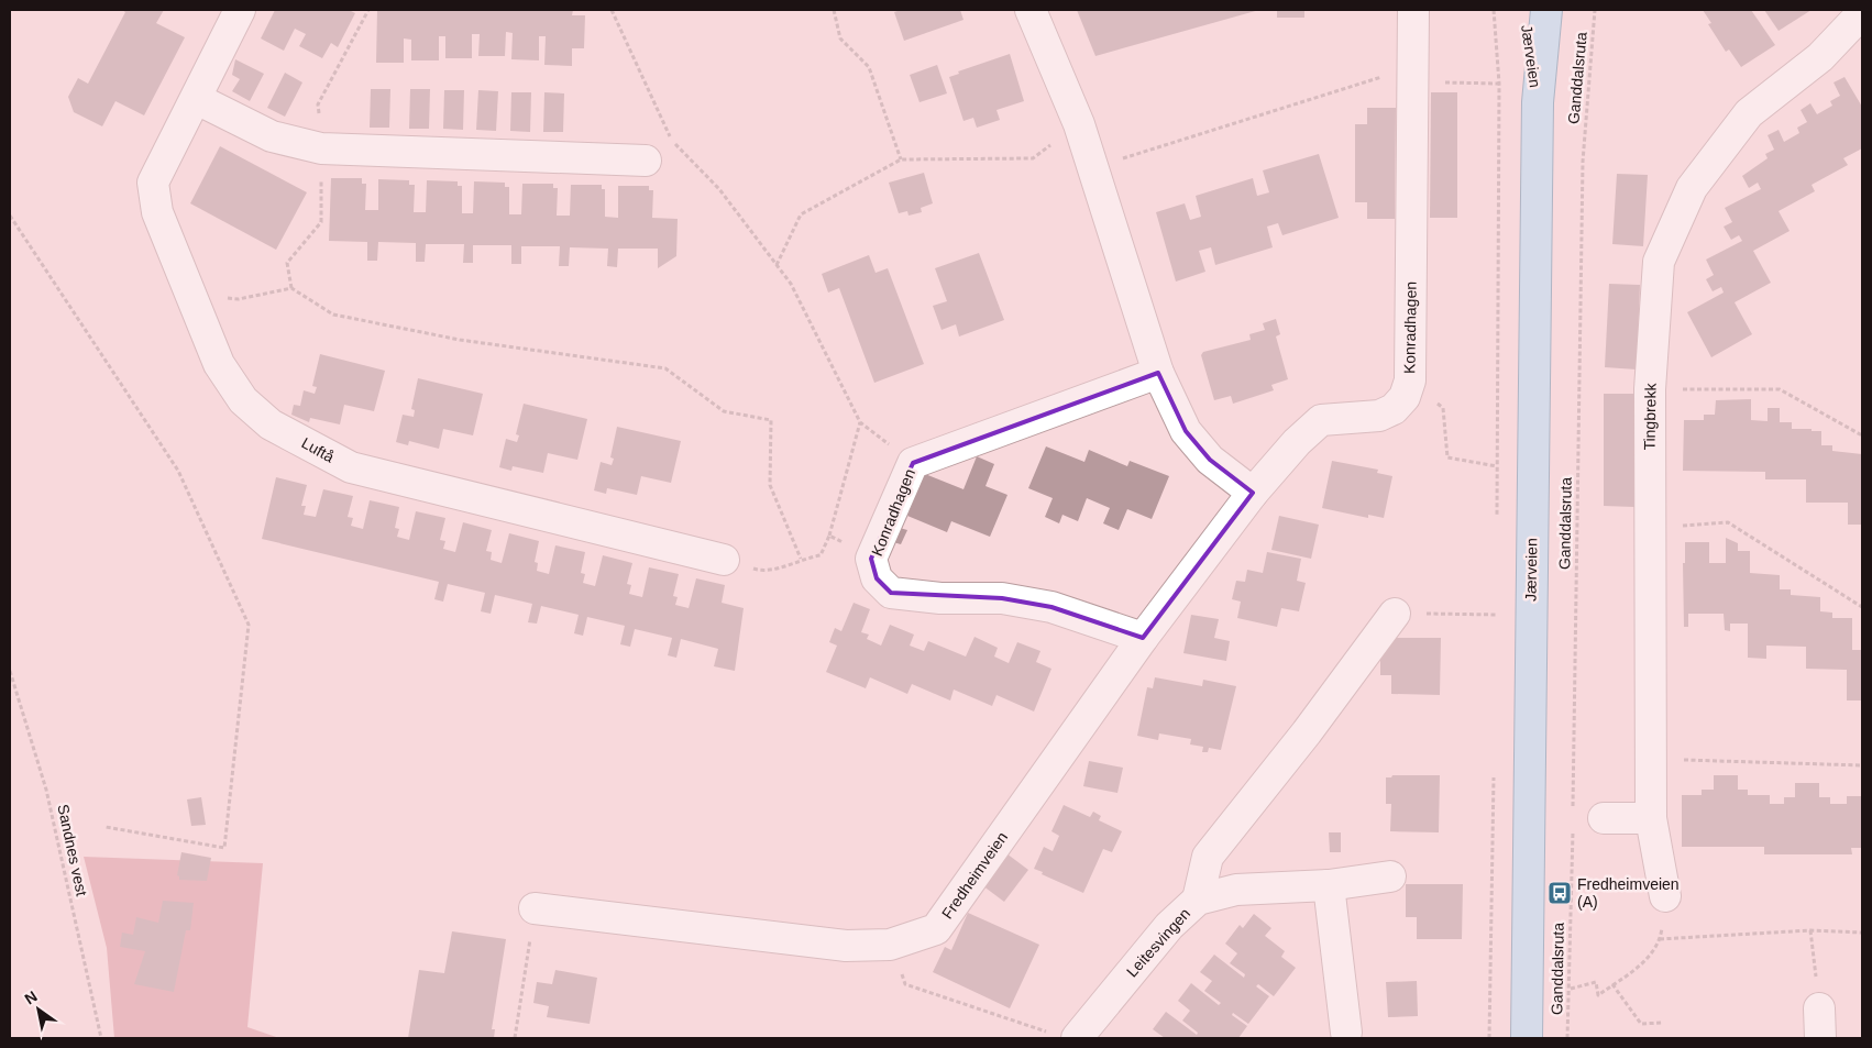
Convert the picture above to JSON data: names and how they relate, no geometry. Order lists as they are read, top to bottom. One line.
{"streets":{"main road":["Jærveien"],"street":["Konradhagen","Tingbrekk","Luftå","Fredheimveien","Leitesvingen"],"path":["Ganddalsruta","Sandnes vest"]},"crossings":[["Konradhagen","Fredheimveien"]],"places":{"bus stop":["Fredheimveien (A)"]},"north":"top left"}
